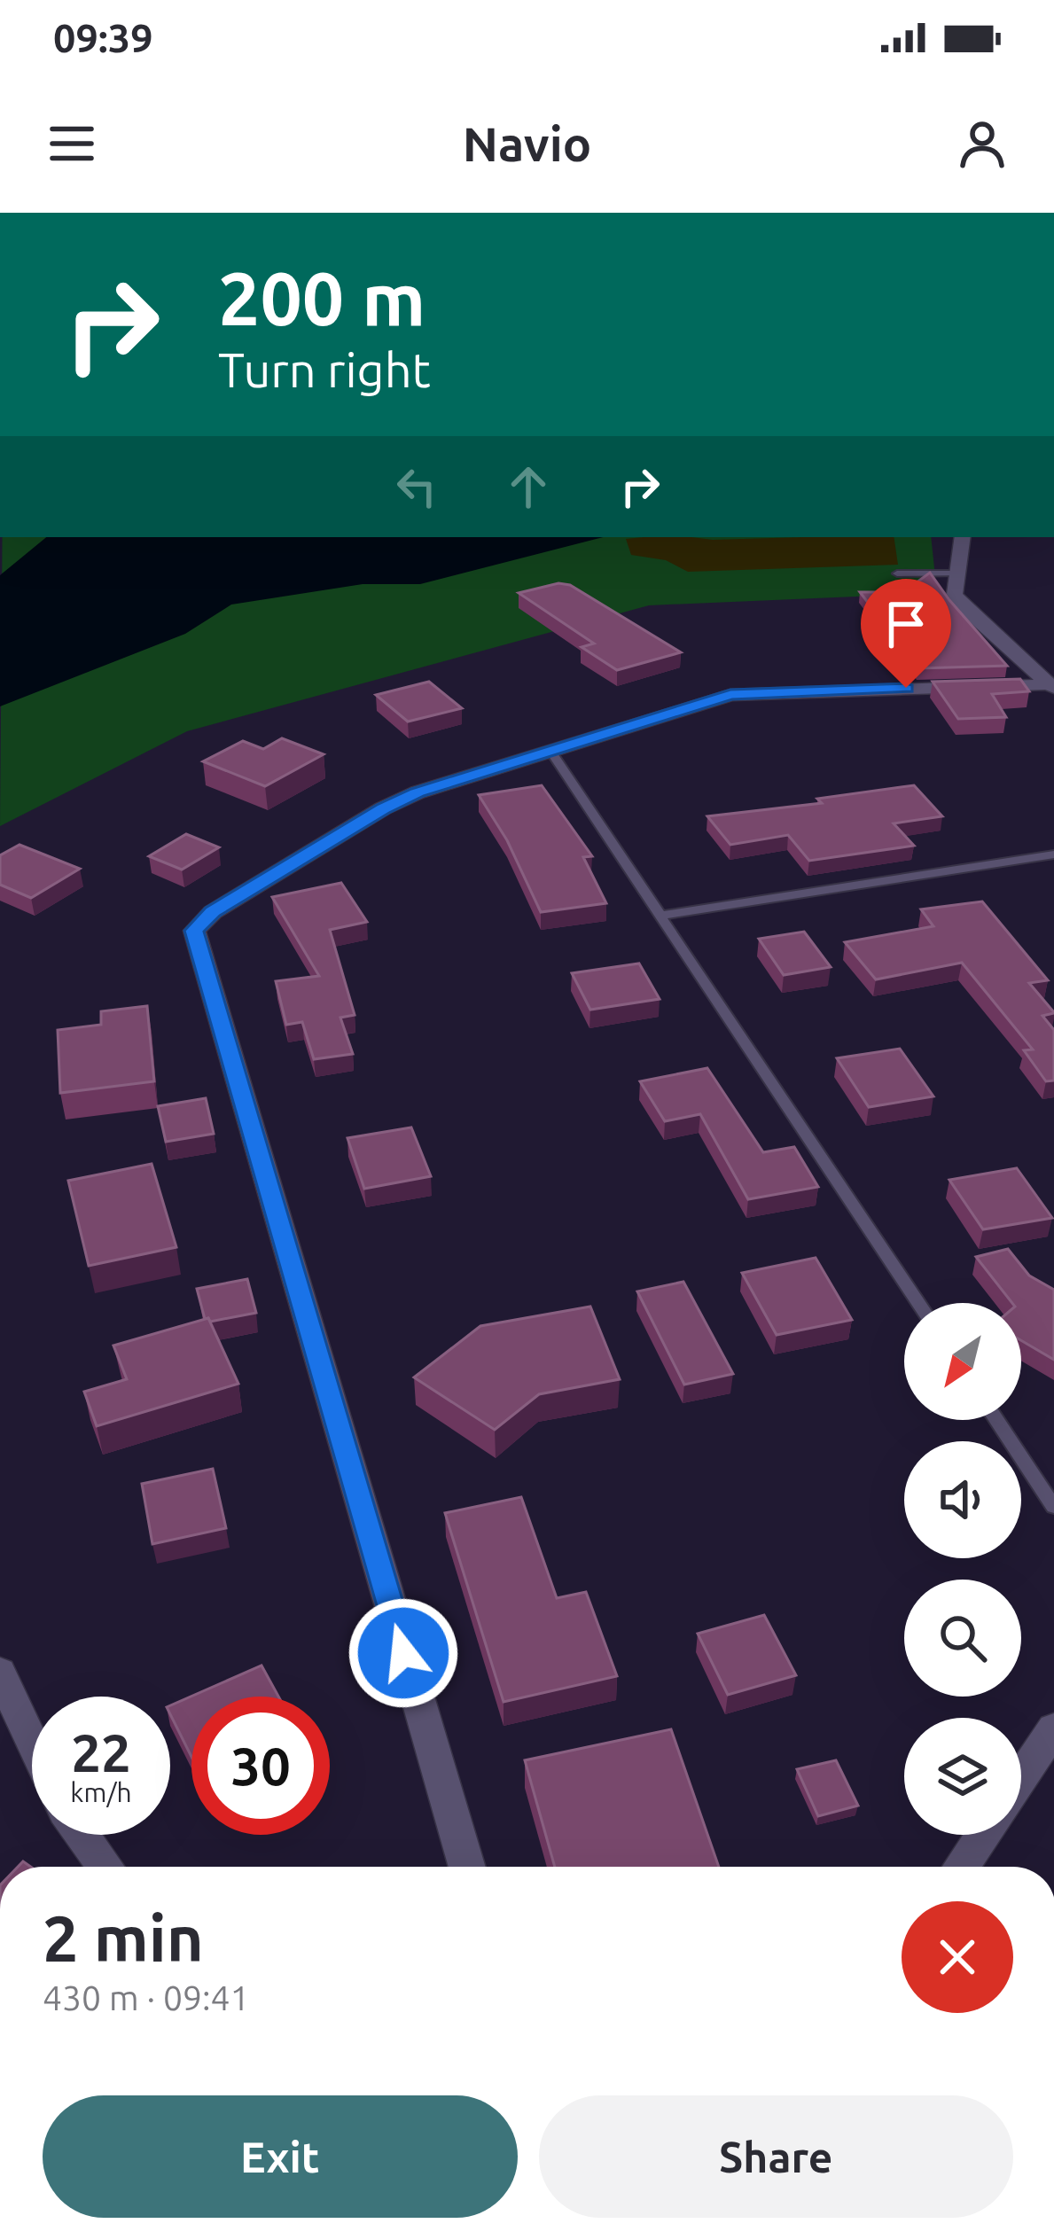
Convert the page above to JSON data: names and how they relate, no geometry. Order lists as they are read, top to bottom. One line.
{"north":"bottom left","page":{"status":"09:39","header":"Navio","turn":["200 m","Turn right"],"speed":"22 km/h","limit":"30","heading":["2 min","430 m · 09:41"],"buttons":["Exit","Share"]}}
